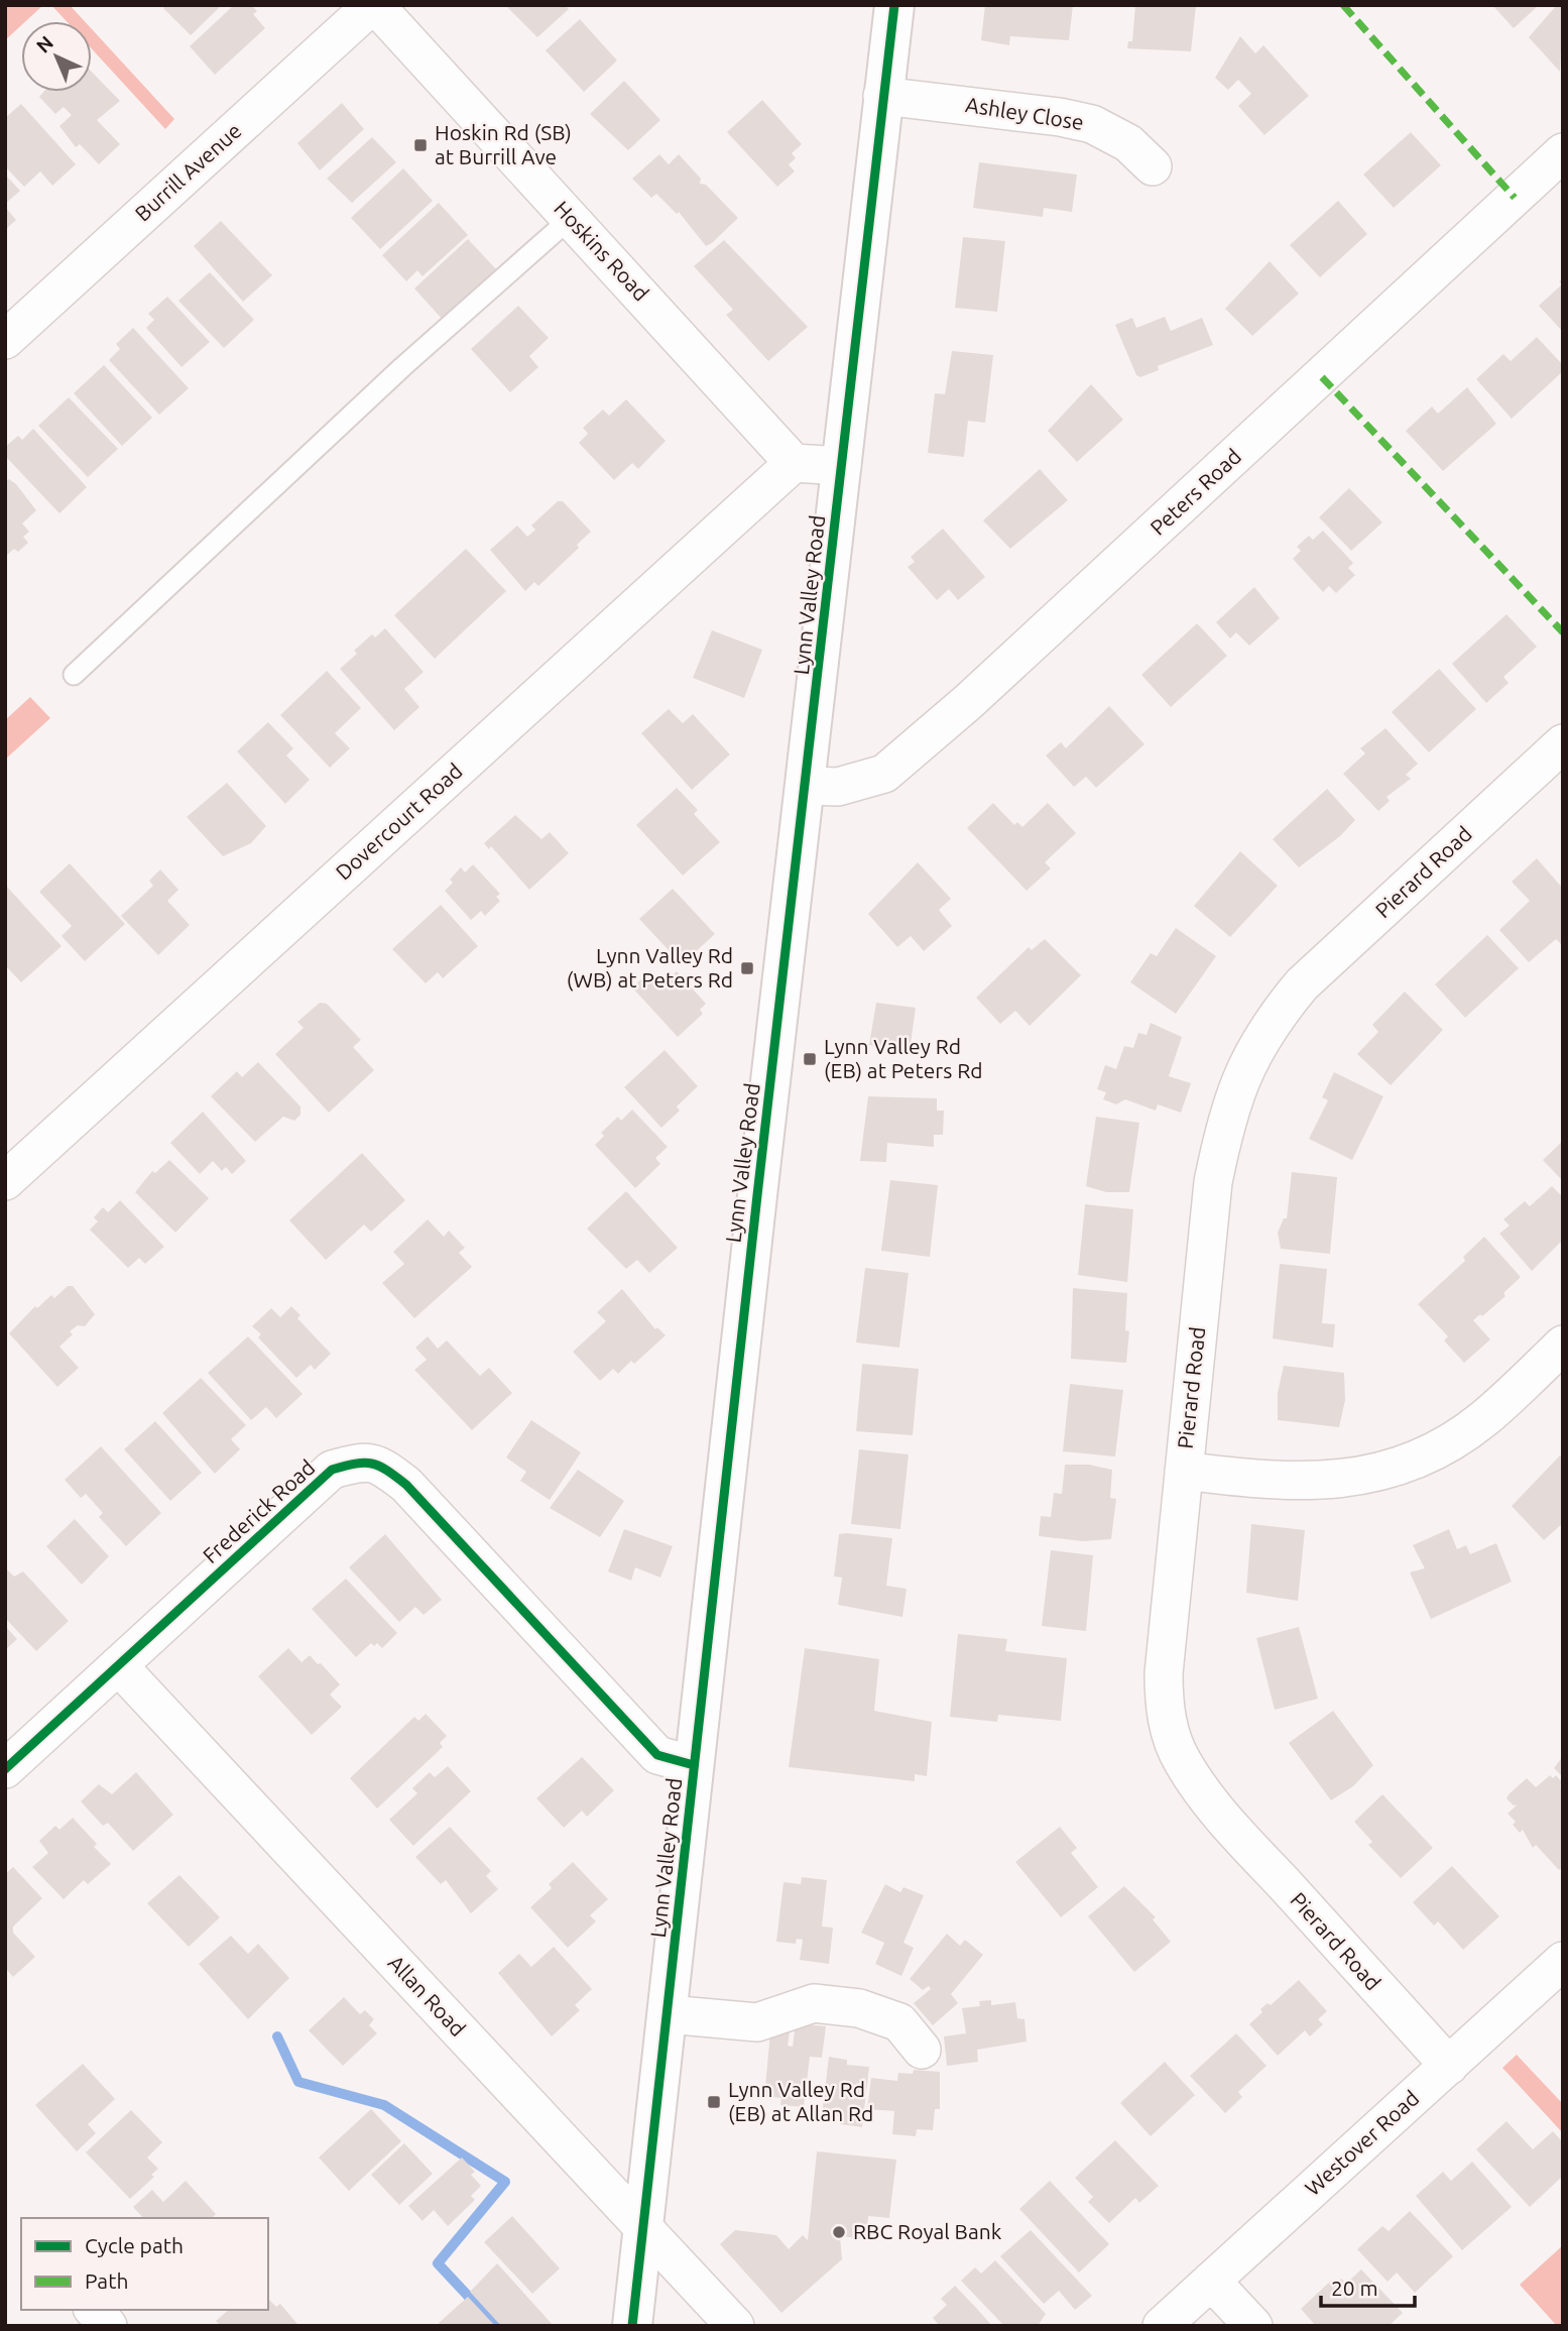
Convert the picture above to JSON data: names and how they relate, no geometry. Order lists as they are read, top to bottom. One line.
{"streets":{"street":["Ashley Close","Burrill Avenue","Hoskins Road","Peters Road","Lynn Valley Road","Dovercourt Road","Pierard Road","Frederick Road","Allan Road","Westover Road"]},"crossings":[["Ashley Close","Lynn Valley Road"],["Burrill Avenue","Hoskins Road"],["Hoskins Road","Dovercourt Road"],["Peters Road","Lynn Valley Road"],["Lynn Valley Road","Frederick Road"],["Lynn Valley Road","Allan Road"],["Pierard Road","Westover Road"],["Frederick Road","Allan Road"]],"places":{"transit":["Hoskin Rd (SB) at Burrill Ave","Lynn Valley Rd (WB) at Peters Rd","Lynn Valley Rd (EB) at Peters Rd","Lynn Valley Rd (EB) at Allan Rd"],"other":["RBC Royal Bank"]},"legend":["Cycle path","Path"],"scale_bar":"20 m","north":"top left"}
